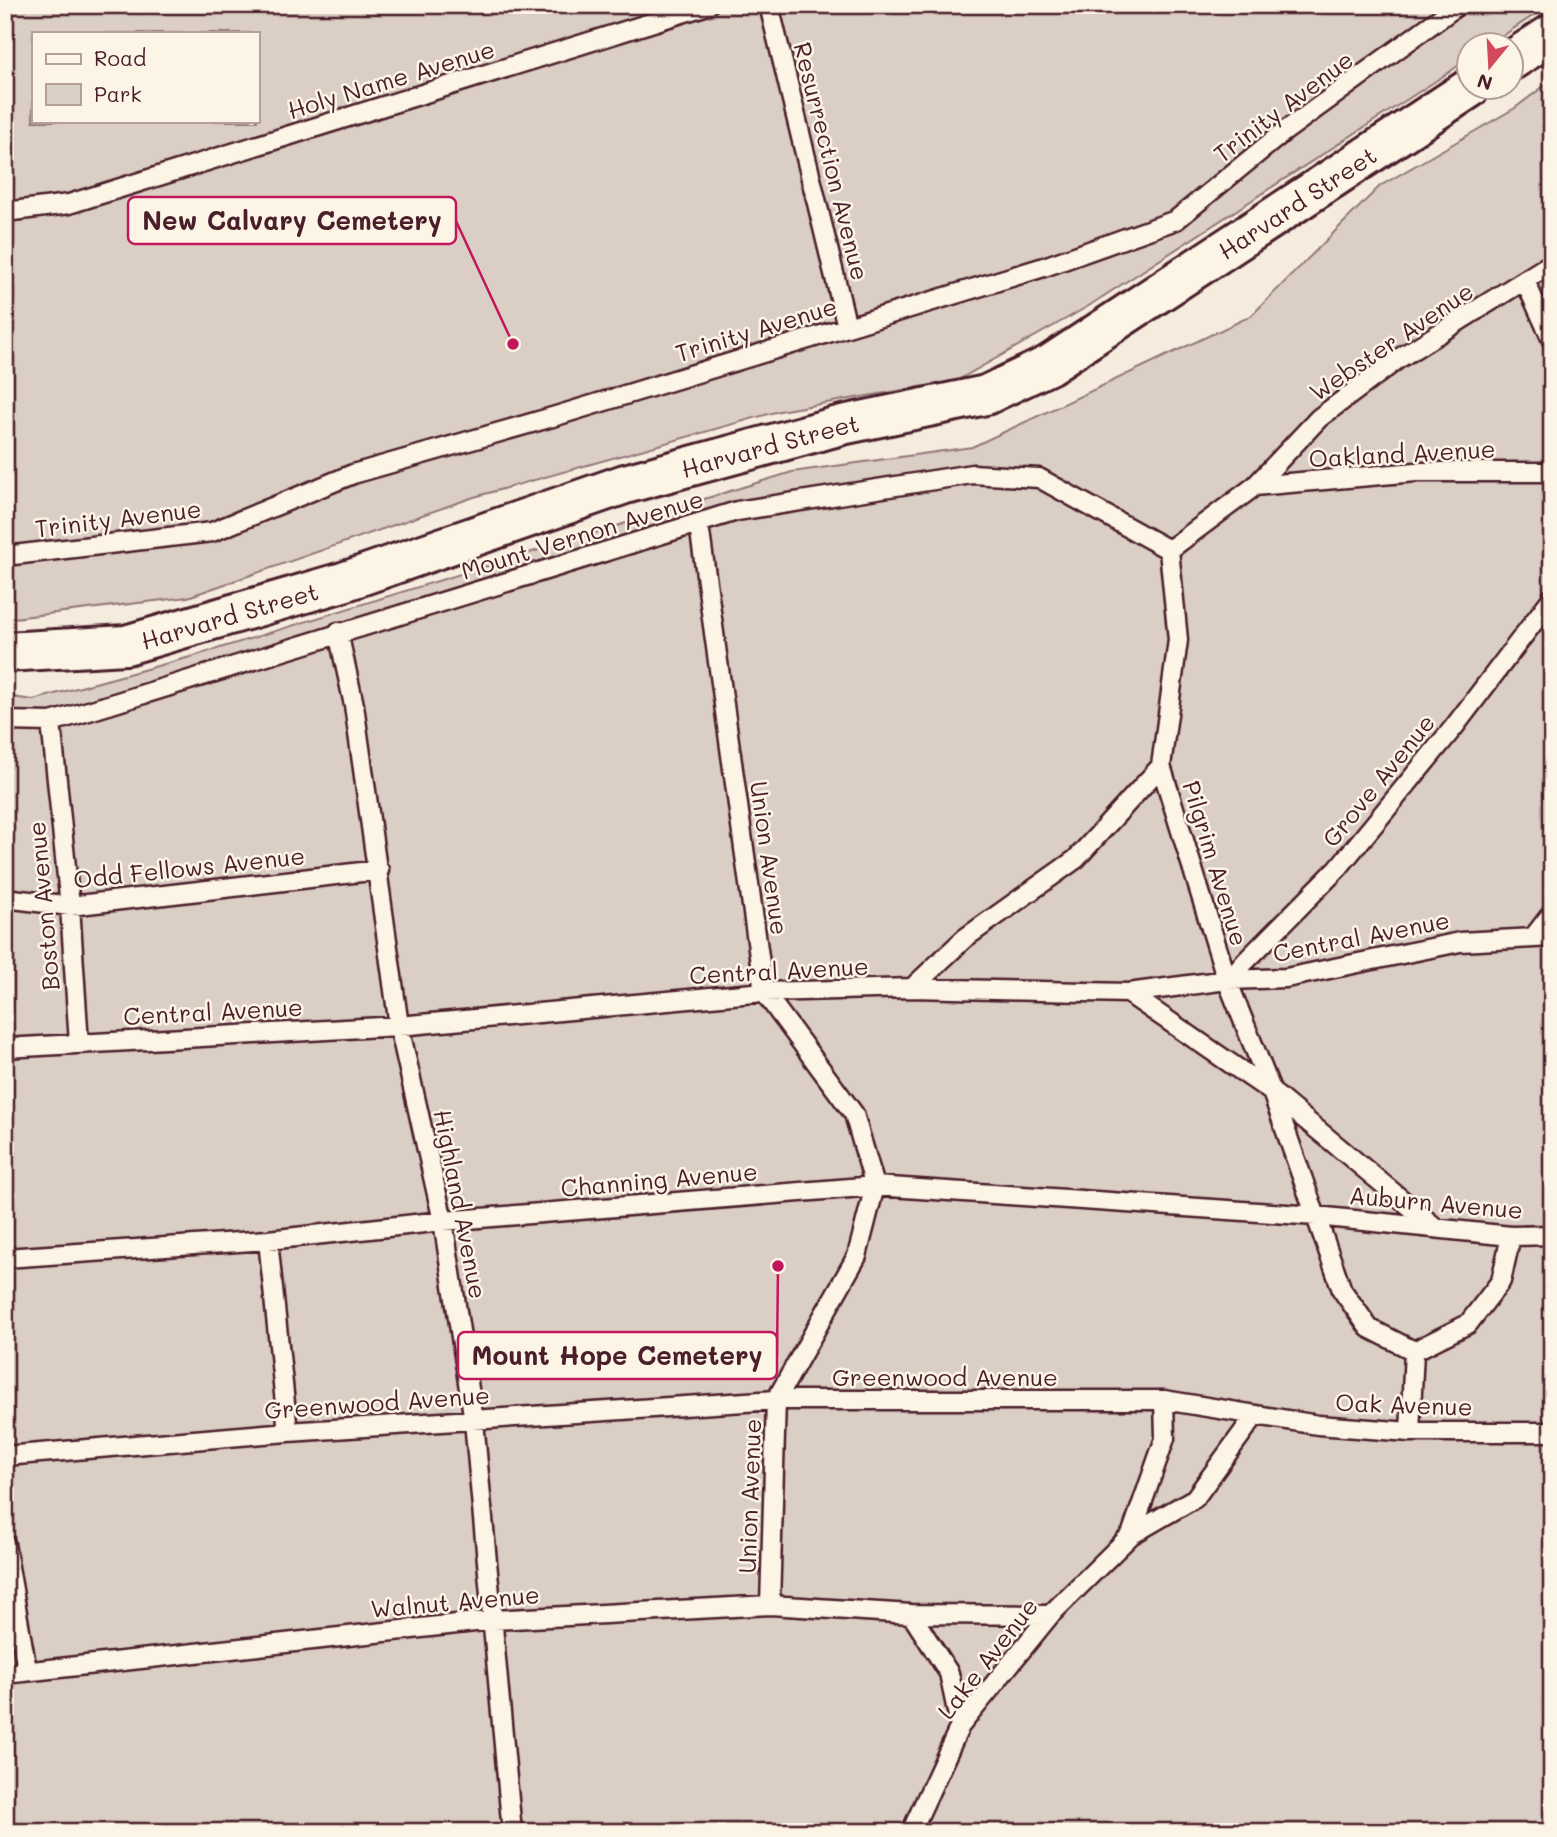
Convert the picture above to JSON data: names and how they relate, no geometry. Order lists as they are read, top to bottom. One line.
{"streets":{"main road":["Harvard Street"],"lane":["Holy Name Avenue","Trinity Avenue","Resurrection Avenue","Webster Avenue","Oakland Avenue","Mount Vernon Avenue","Grove Avenue","Union Avenue","Pilgrim Avenue","Odd Fellows Avenue","Boston Avenue","Central Avenue","Channing Avenue","Auburn Avenue","Highland Avenue","Greenwood Avenue","Oak Avenue","Walnut Avenue","Lake Avenue"]},"crossings":[["Trinity Avenue","Resurrection Avenue"],["Webster Avenue","Oakland Avenue"],["Webster Avenue","Mount Vernon Avenue"],["Webster Avenue","Pilgrim Avenue"],["Mount Vernon Avenue","Union Avenue"],["Mount Vernon Avenue","Pilgrim Avenue"],["Mount Vernon Avenue","Boston Avenue"],["Mount Vernon Avenue","Highland Avenue"],["Grove Avenue","Pilgrim Avenue"],["Grove Avenue","Central Avenue"],["Union Avenue","Central Avenue"],["Union Avenue","Channing Avenue"],["Union Avenue","Greenwood Avenue"],["Union Avenue","Walnut Avenue"],["Pilgrim Avenue","Central Avenue"],["Pilgrim Avenue","Channing Avenue"],["Pilgrim Avenue","Auburn Avenue"],["Odd Fellows Avenue","Boston Avenue"],["Odd Fellows Avenue","Highland Avenue"],["Boston Avenue","Central Avenue"],["Central Avenue","Highland Avenue"],["Channing Avenue","Auburn Avenue"],["Channing Avenue","Highland Avenue"],["Highland Avenue","Greenwood Avenue"],["Highland Avenue","Walnut Avenue"],["Greenwood Avenue","Oak Avenue"],["Greenwood Avenue","Lake Avenue"],["Oak Avenue","Lake Avenue"],["Walnut Avenue","Lake Avenue"]],"places":["New Calvary Cemetery","Mount Hope Cemetery"],"legend":["Road","Park"],"north":"bottom"}
